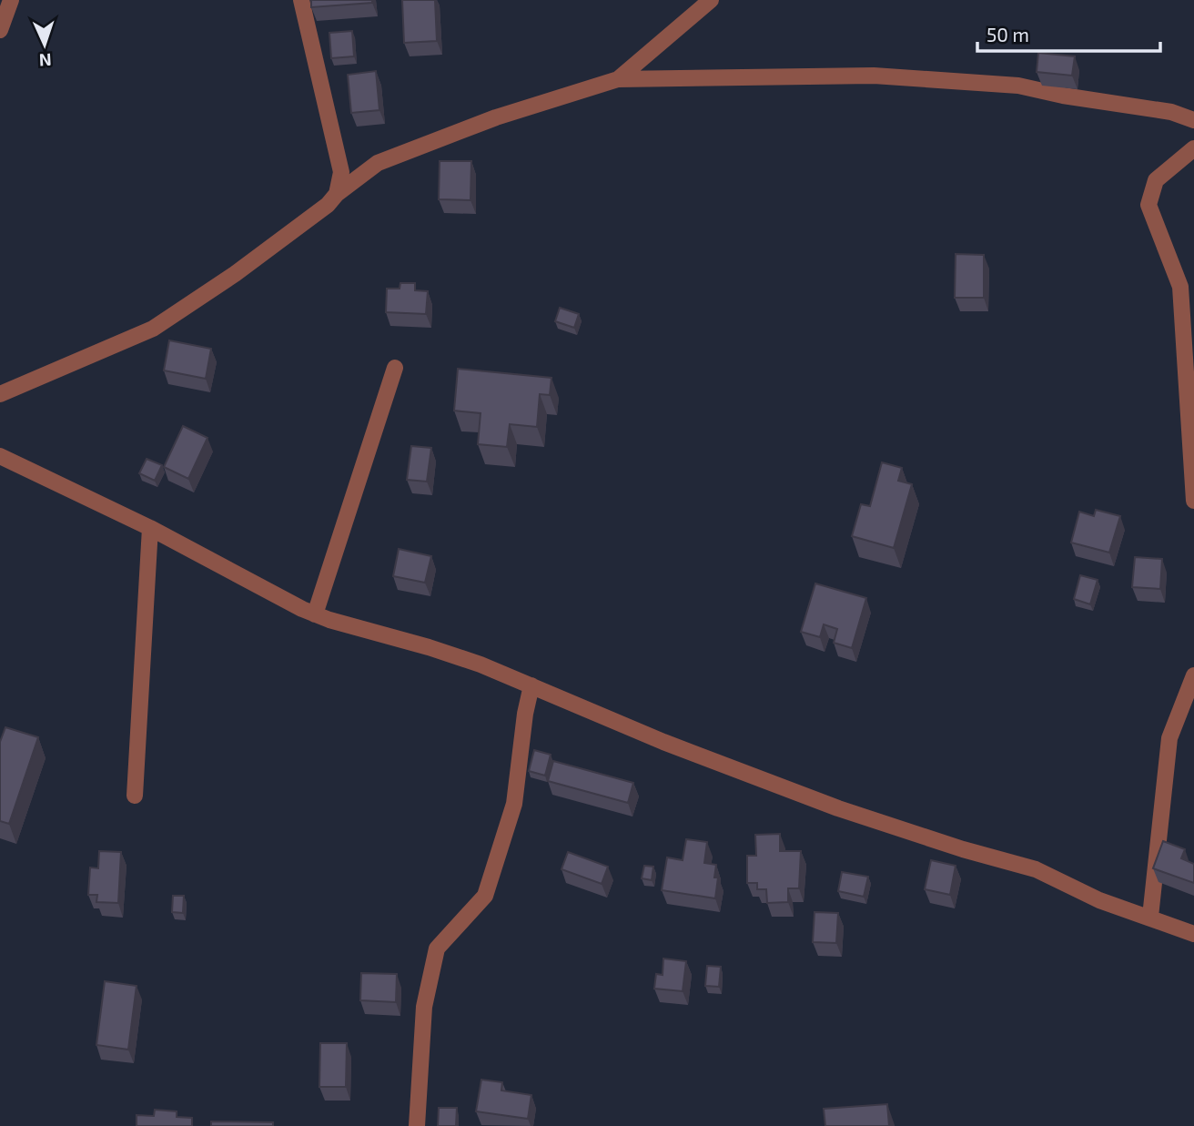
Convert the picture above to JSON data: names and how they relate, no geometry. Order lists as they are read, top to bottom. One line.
{"scale_bar":"50 m","north":"bottom"}
